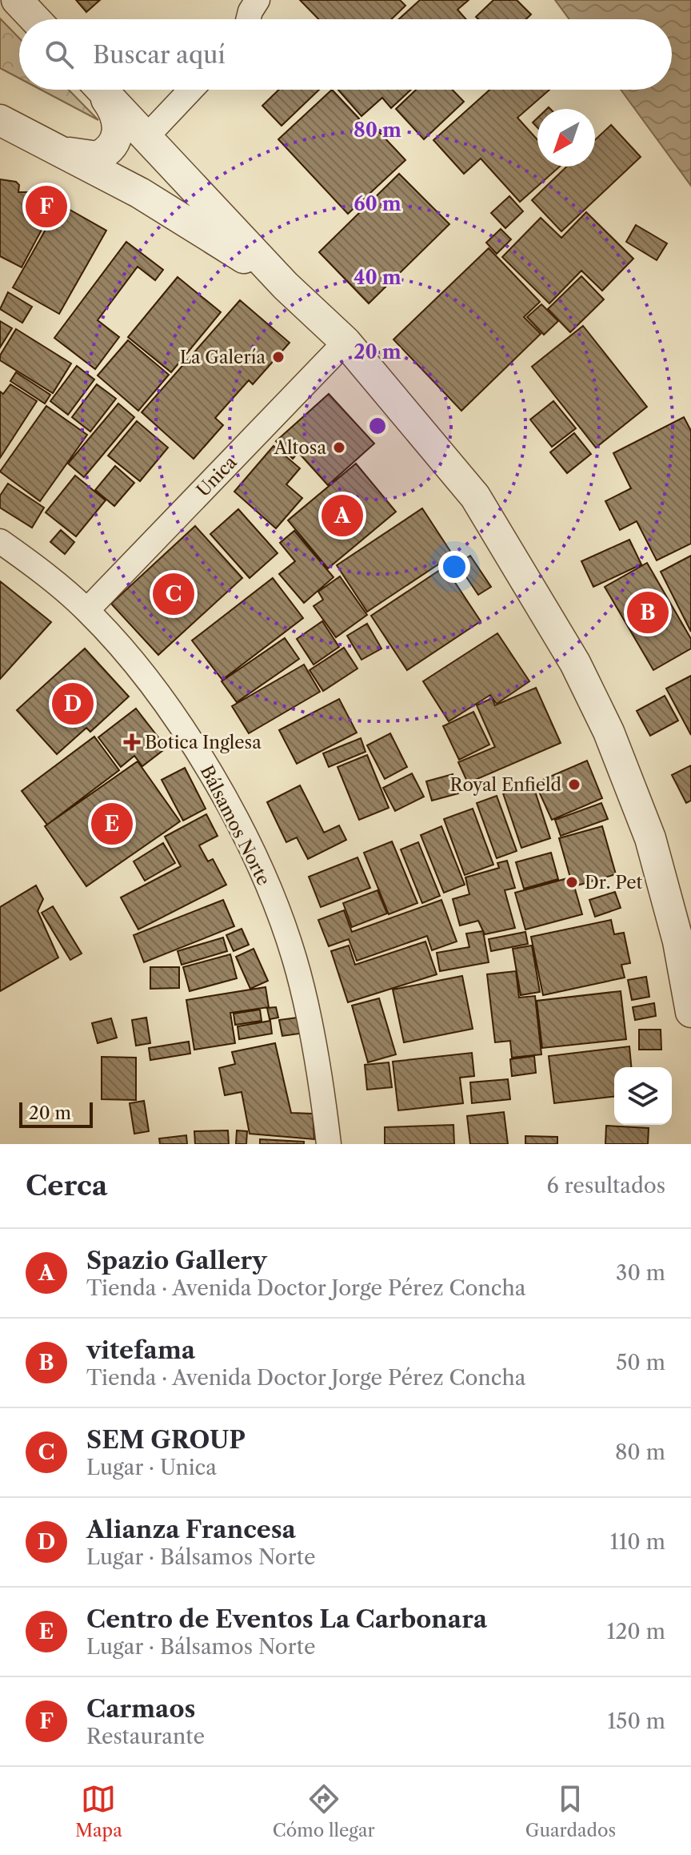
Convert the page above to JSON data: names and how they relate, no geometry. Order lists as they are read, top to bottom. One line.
{"streets":{"street":["Unica","Bálsamos Norte"]},"crossings":[["Unica","Bálsamos Norte"]],"places":{"other":["La Galería","Altosa","Royal Enfield","Dr. Pet"],"health":["Botica Inglesa"]},"scale_bar":"20 m","north":"bottom left","page":{"search":"Buscar aquí","pins":["F","A","C","B","D","E"],"scale":"20 m","heading":["Cerca","6 resultados"],"list":[{"mark":"A","name":"Spazio Gallery","note":"Tienda · Avenida Doctor Jorge Pérez Concha","value":"30 m"},{"mark":"B","name":"vitefama","note":"Tienda · Avenida Doctor Jorge Pérez Concha","value":"50 m"},{"mark":"C","name":"SEM GROUP","note":"Lugar · Unica","value":"80 m"},{"mark":"D","name":"Alianza Francesa","note":"Lugar · Bálsamos Norte","value":"110 m"},{"mark":"E","name":"Centro de Eventos La Carbonara","note":"Lugar · Bálsamos Norte","value":"120 m"},{"mark":"F","name":"Carmaos","note":"Restaurante","value":"150 m"}],"nav":["Mapa","Cómo llegar","Guardados"]},"rings":["80 m","60 m","40 m","20 m"]}
